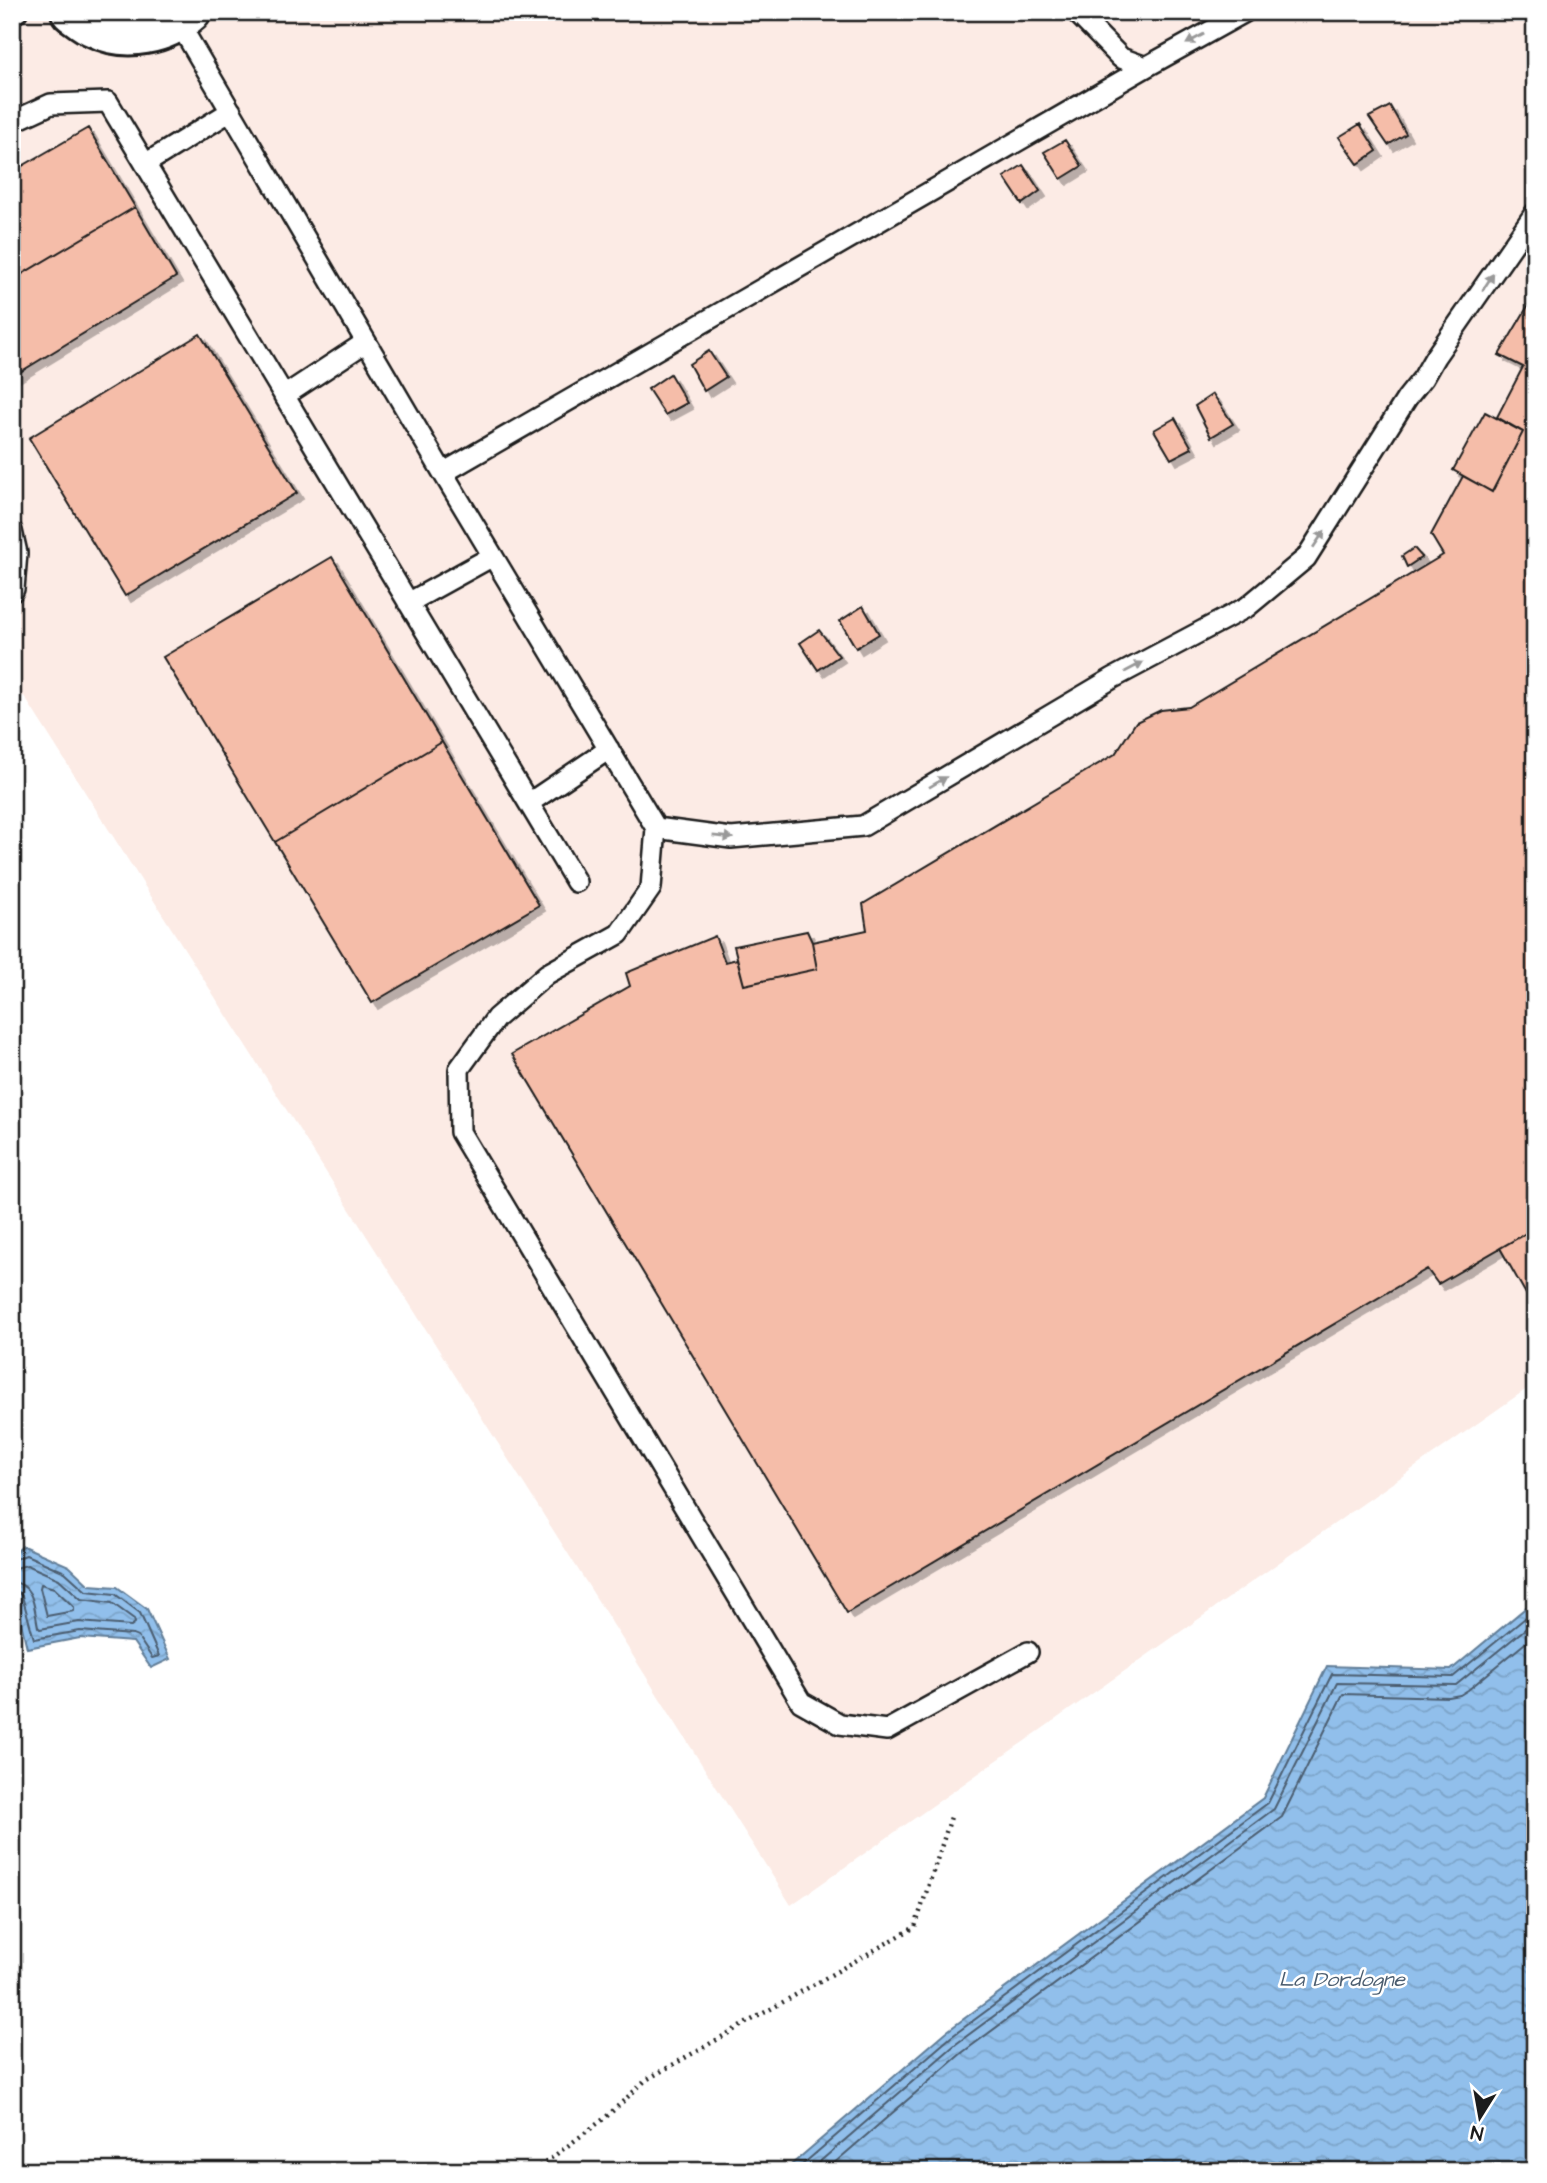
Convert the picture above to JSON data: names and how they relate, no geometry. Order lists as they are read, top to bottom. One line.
{"water":["La Dordogne"],"north":"bottom"}
